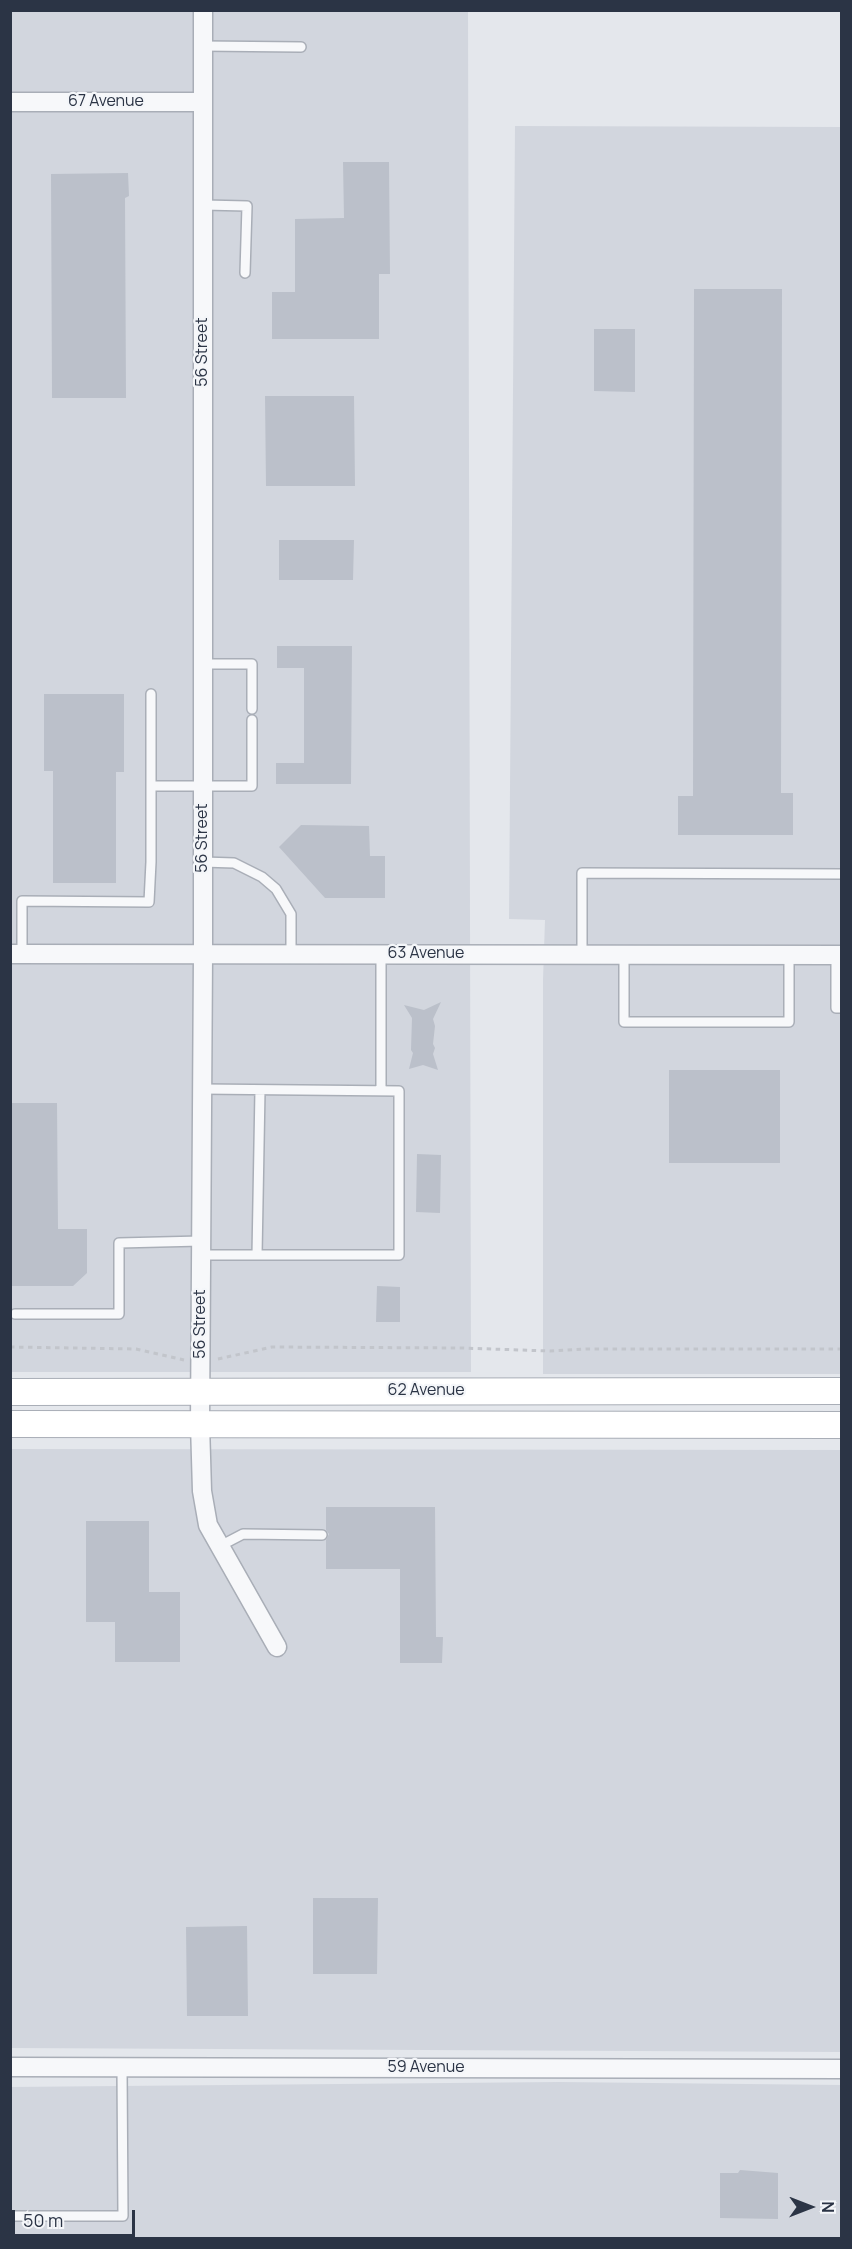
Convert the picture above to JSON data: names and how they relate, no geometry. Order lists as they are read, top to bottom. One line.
{"streets":{"main road":["62 Avenue"],"street":["67 Avenue","56 Street","63 Avenue","59 Avenue"]},"crossings":[["67 Avenue","56 Street"],["56 Street","63 Avenue"],["56 Street","62 Avenue"]],"scale_bar":"50 m","north":"right"}
